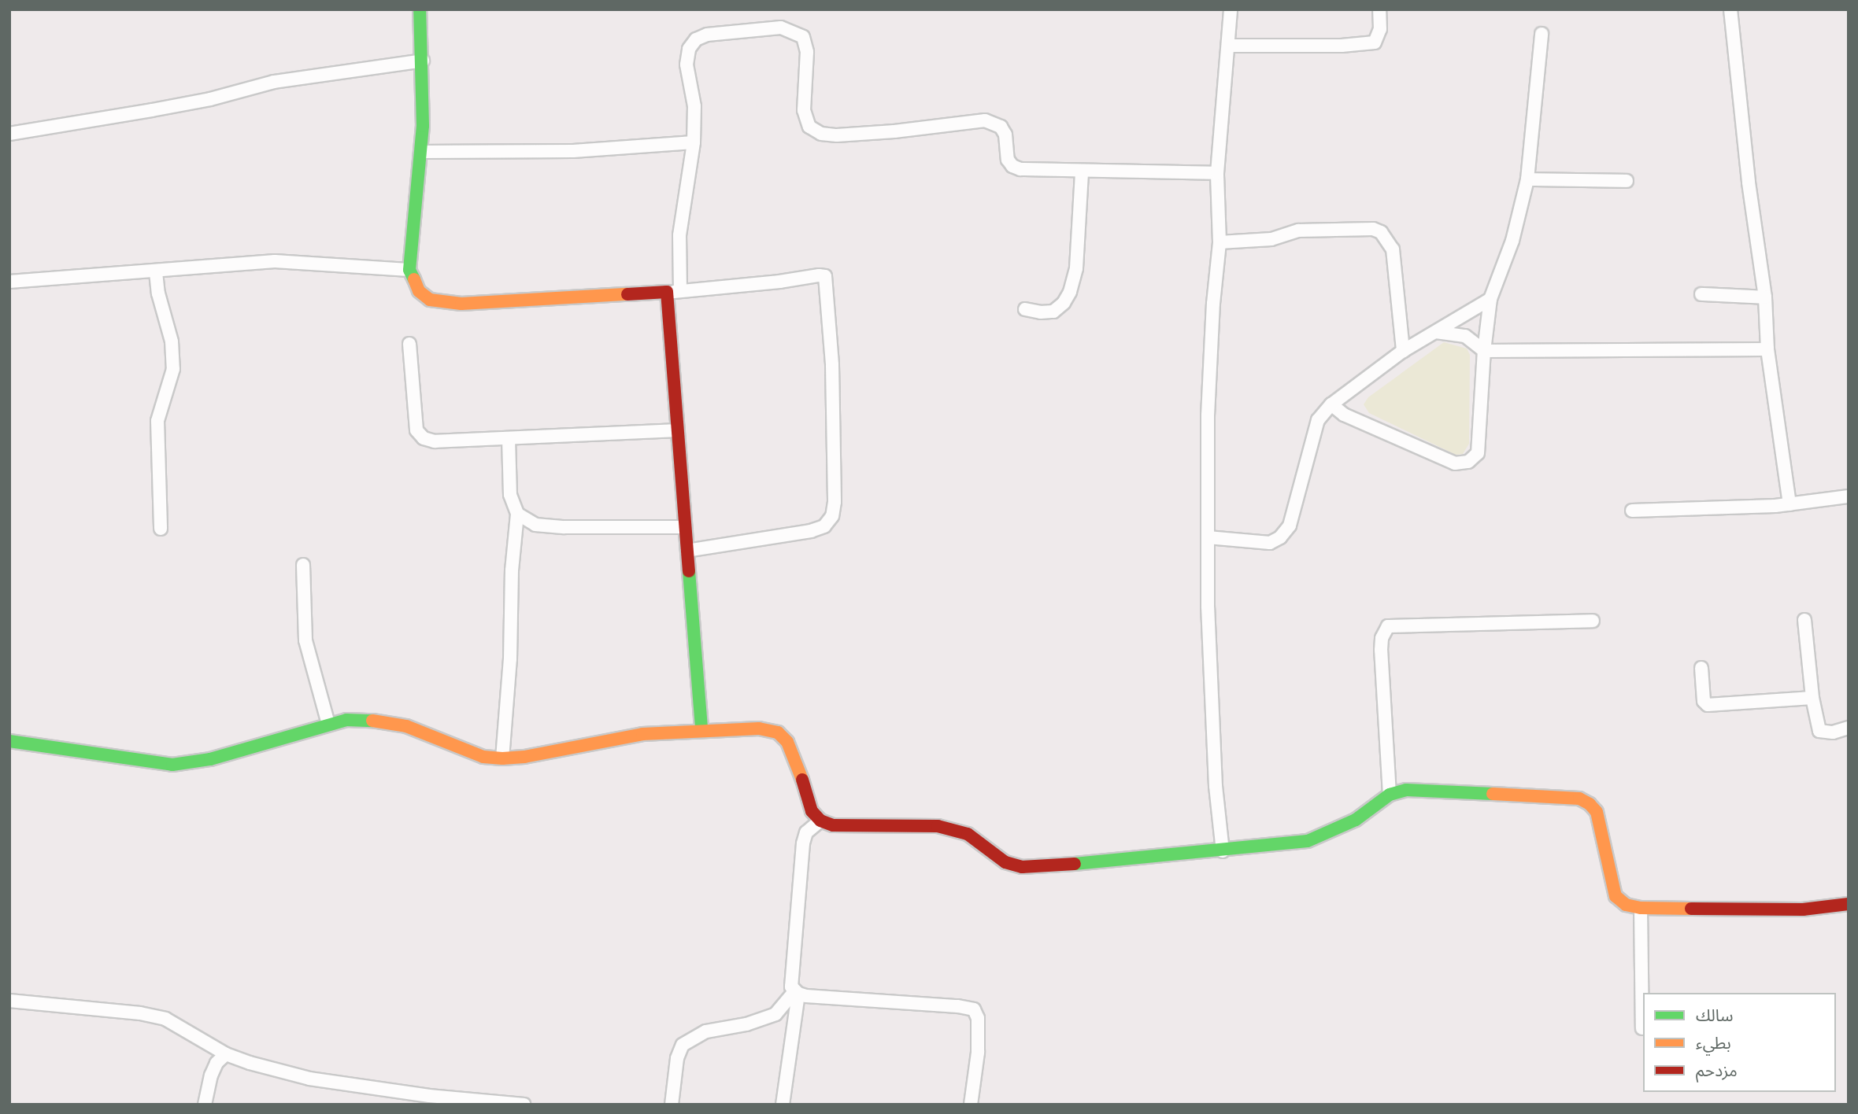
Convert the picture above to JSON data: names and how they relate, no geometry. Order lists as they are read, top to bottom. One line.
{"legend":["سالك","بطيء","مزدحم"]}
